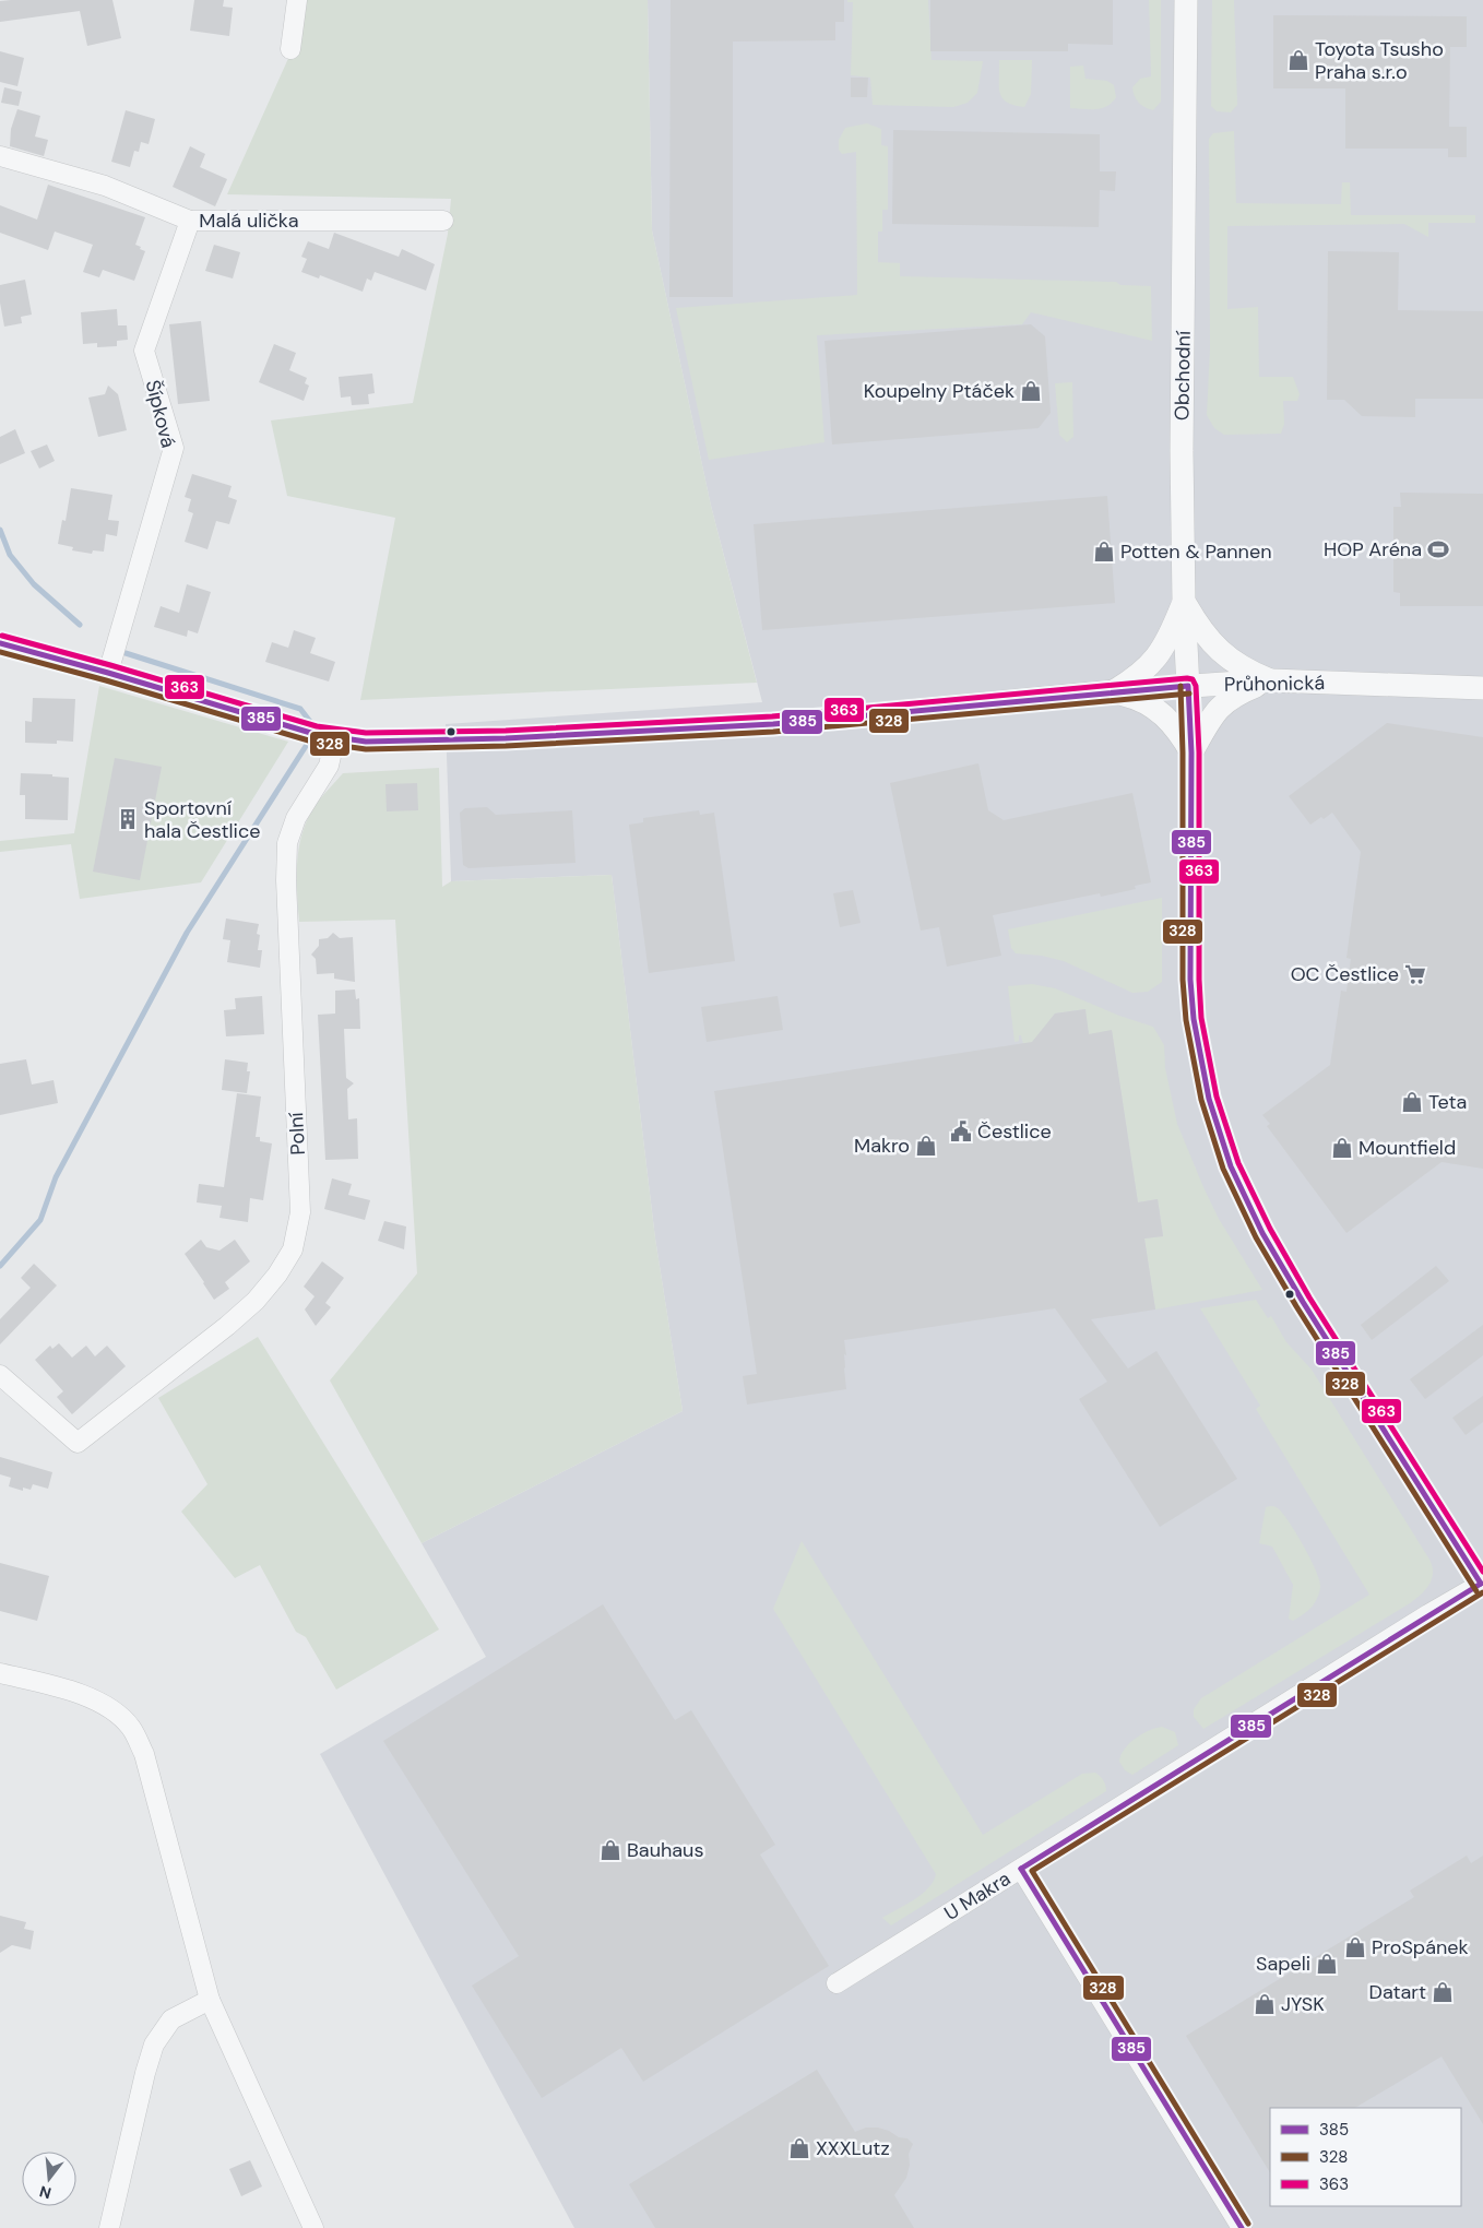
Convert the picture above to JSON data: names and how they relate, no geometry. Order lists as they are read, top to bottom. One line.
{"streets":{"street":["Malá ulička","Obchodní","Šípková","Průhonická","Polní","U Makra"]},"crossings":[["Malá ulička","Šípková"],["Obchodní","Průhonická"],["Obchodní","U Makra"],["Šípková","Průhonická"],["Průhonická","Polní"]],"places":{"shop":["Toyota Tsusho Praha s.r.o","Koupelny Ptáček","Potten & Pannen","Teta","Makro","Mountfield","Bauhaus","ProSpánek","Sapeli","Datart","JYSK","XXXLutz"],"sports":["HOP Aréna"],"building":["Sportovní hala Čestlice"],"supermarket":["OC Čestlice"],"public building":["Čestlice"]},"lines":["transit line 363","transit line 385","transit line 328"],"legend":["385","328","363"],"north":"bottom"}
